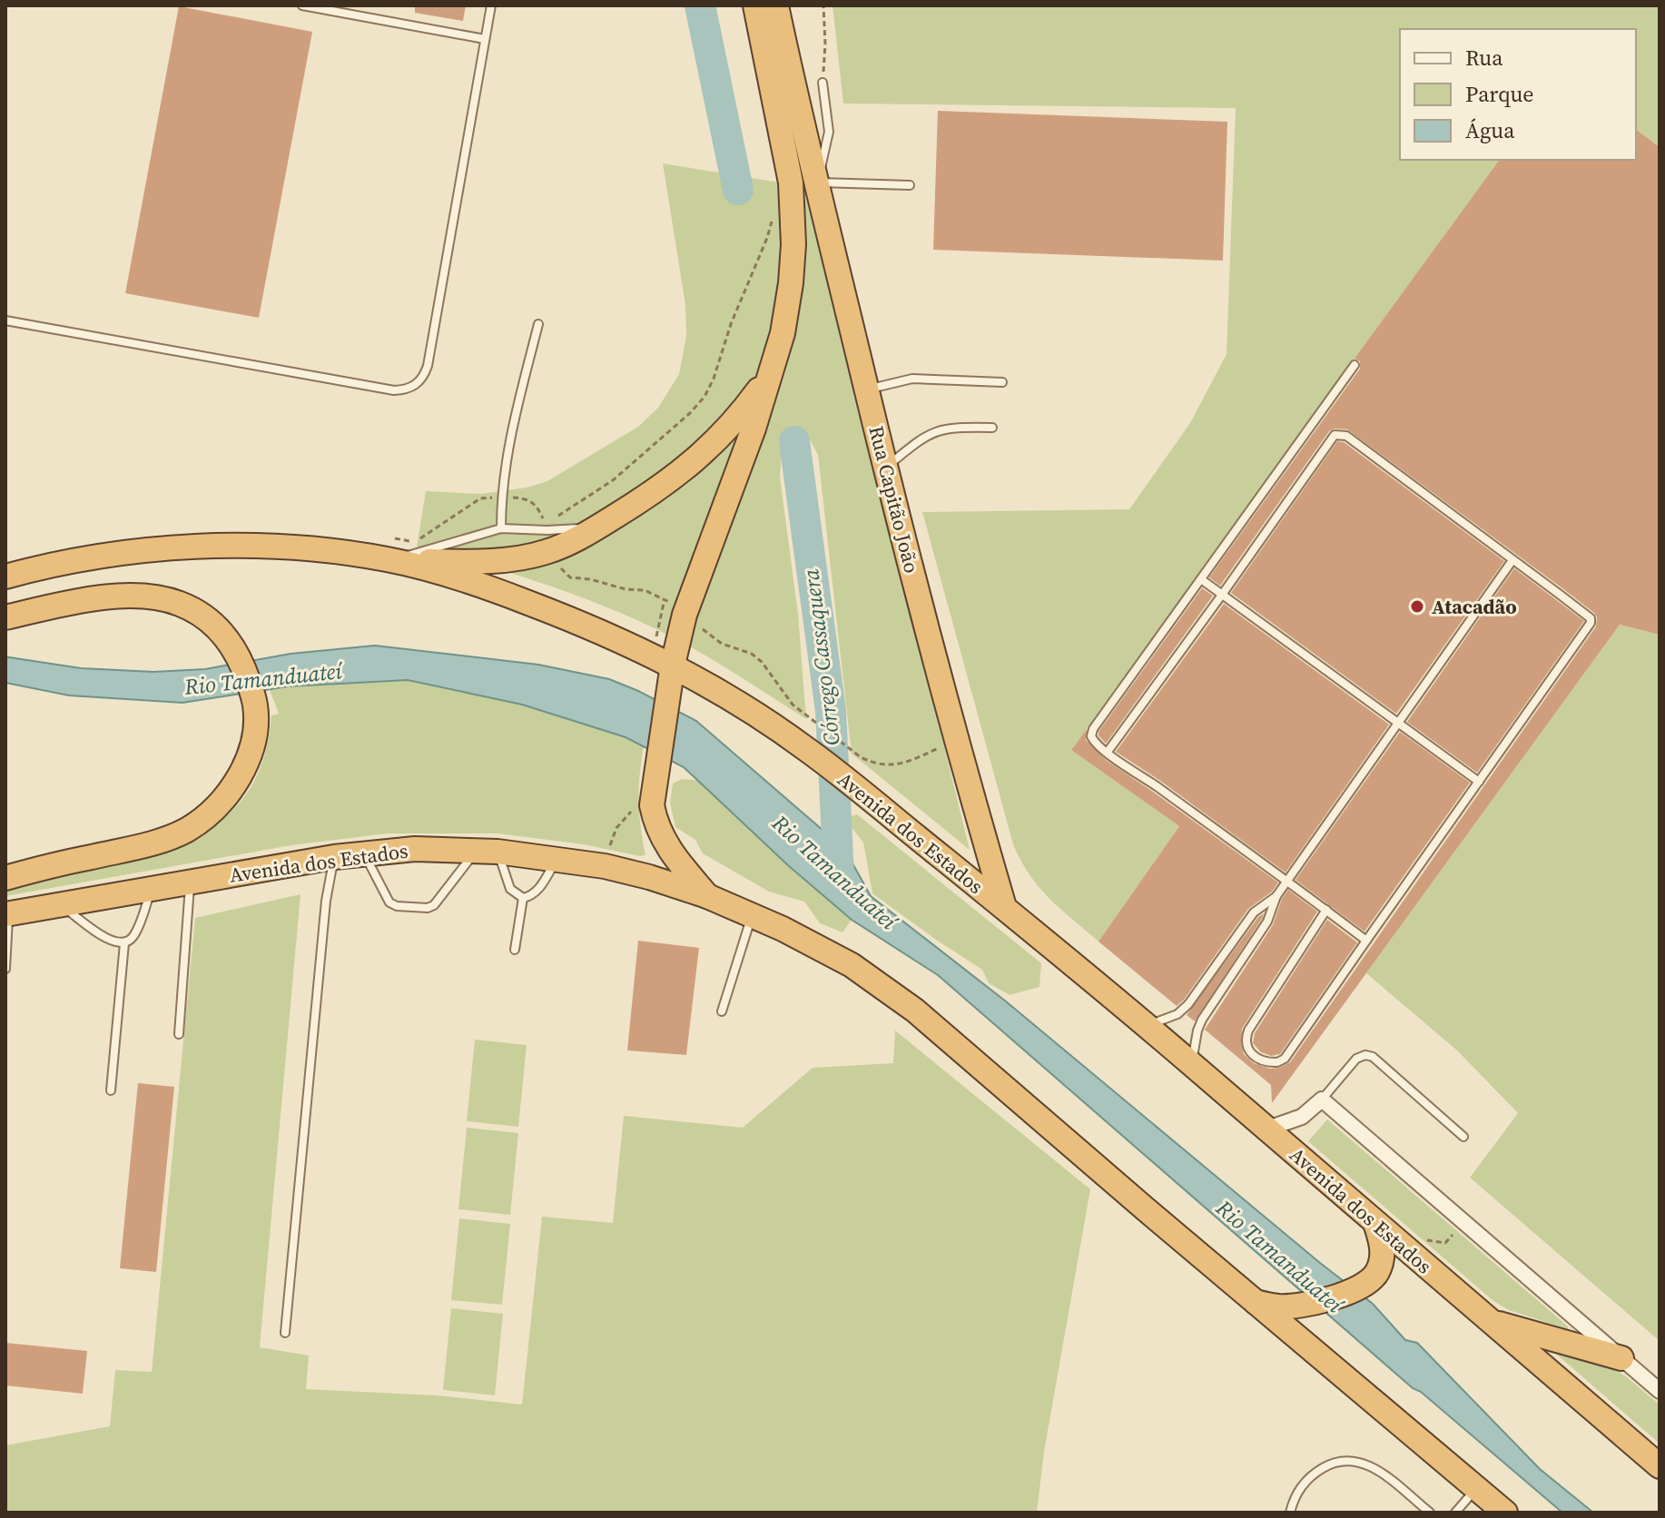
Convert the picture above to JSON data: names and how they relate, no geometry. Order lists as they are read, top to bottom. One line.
{"streets":{"highway":["Rua Capitão João","Avenida dos Estados"]},"crossings":[["Rua Capitão João","Avenida dos Estados"]],"water":["Córrego Cassaquera","Rio Tamanduateí"],"places":["Atacadão"],"legend":["Rua","Parque","Água"]}
